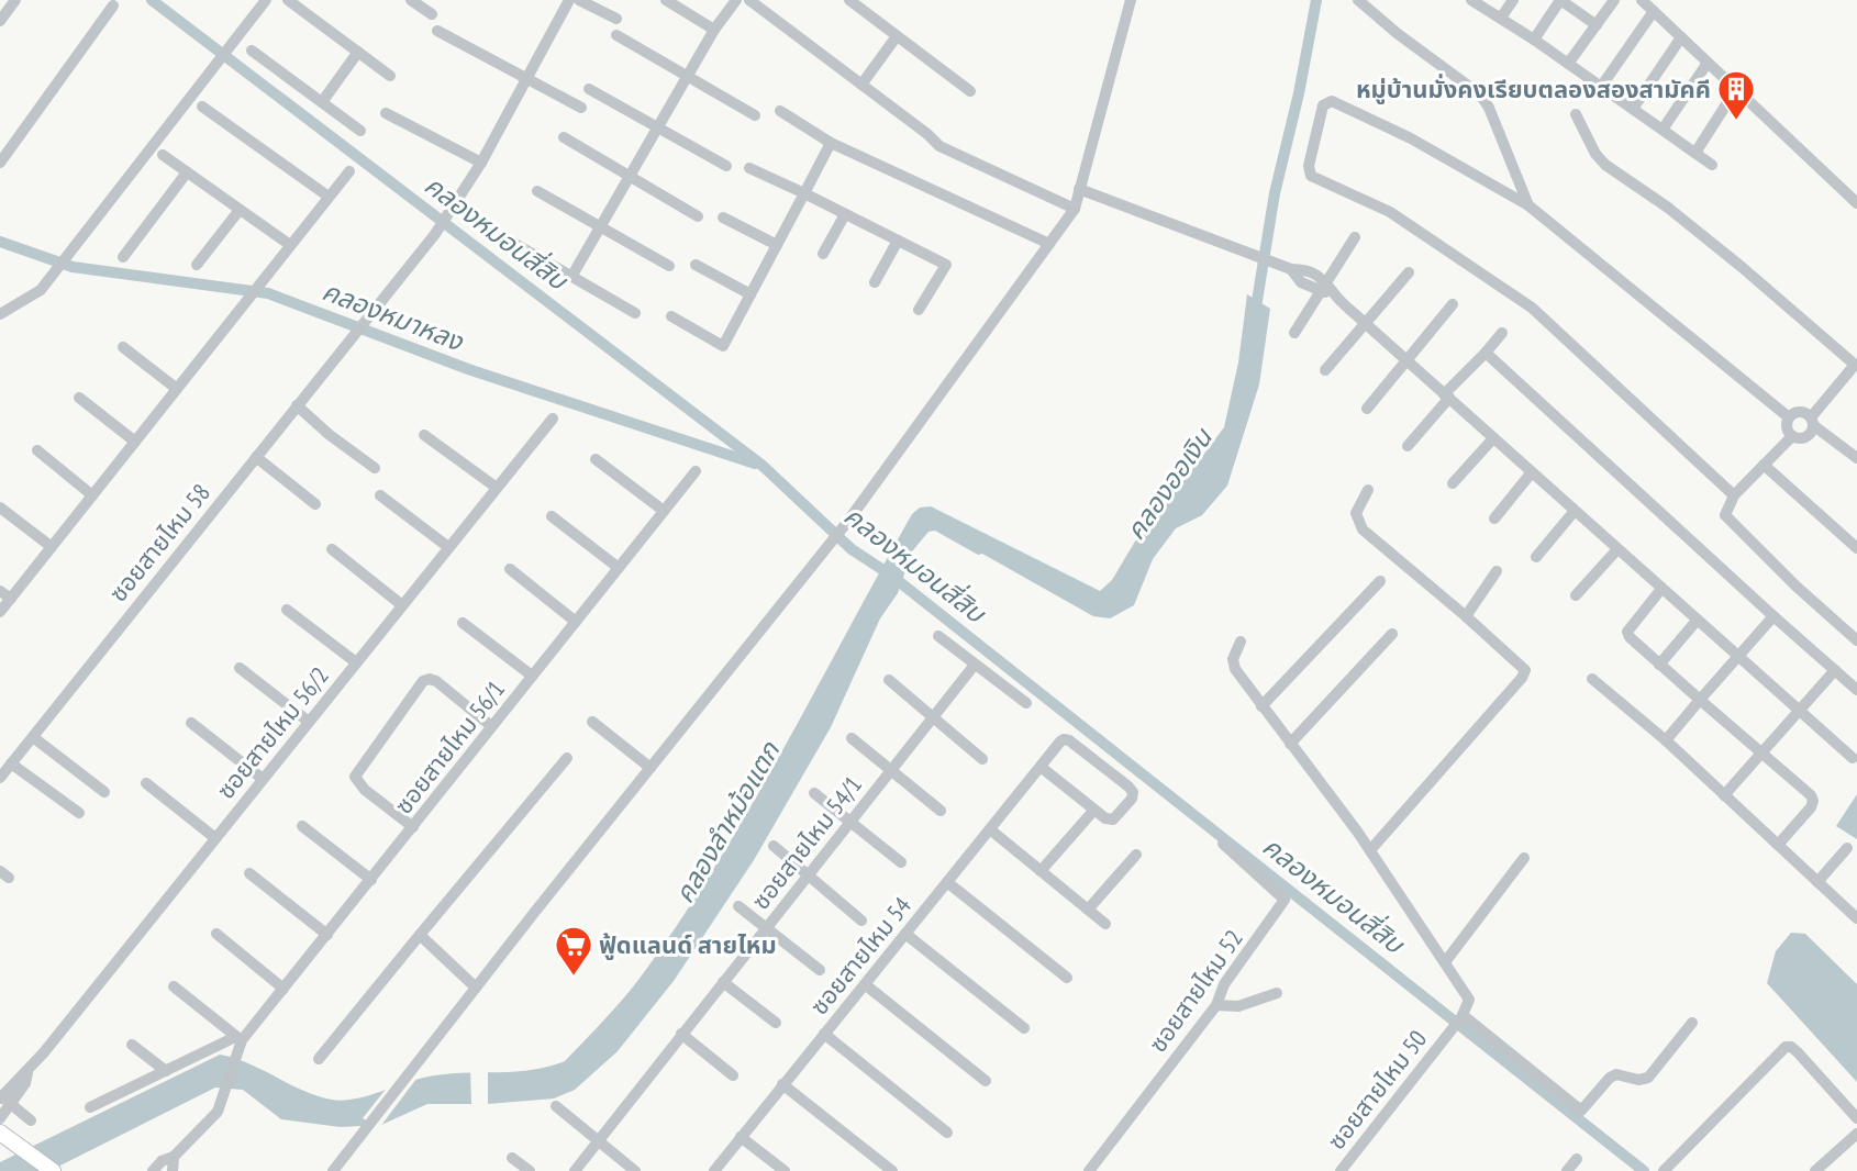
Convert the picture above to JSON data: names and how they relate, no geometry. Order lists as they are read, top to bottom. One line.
{"streets":{"street":["ซอยสายไหม 58","ซอยสายไหม 56/2","ซอยสายไหม 56/1","ซอยสายไหม 54/1","ซอยสายไหม 54","ซอยสายไหม 52","ซอยสายไหม 50"]},"water":["คลองหมอนสี่สิบ","คลองหมาหลง","คลองออเงิน","คลองลำหม้อแตก"],"places":{"building":["หมู่บ้านมั่งคงเรียบตลองสองสามัคคี"],"supermarket":["ฟู้ดแลนด์ สายไหม"]}}
